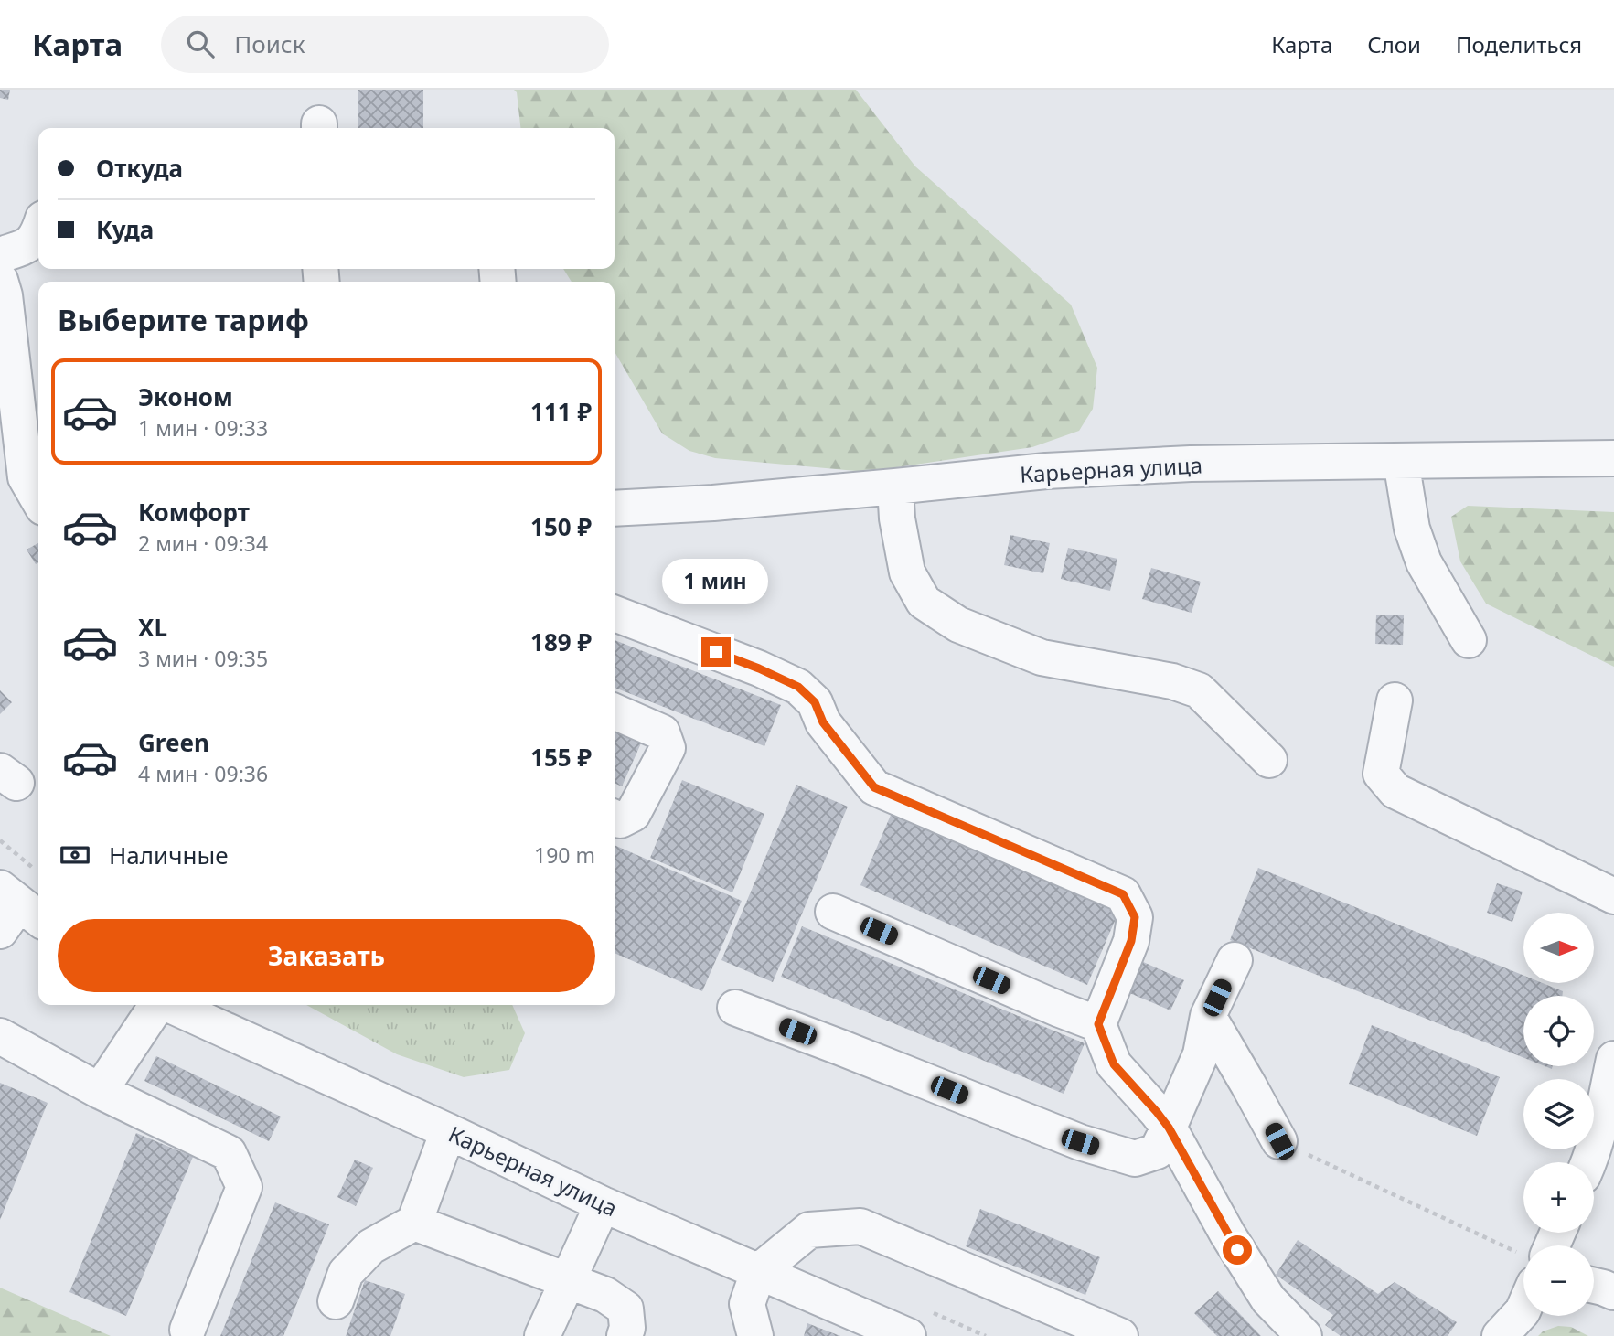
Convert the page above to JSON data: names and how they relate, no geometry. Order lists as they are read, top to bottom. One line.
{"streets":{"street":["Карьерная улица"]},"north":"right","page":{"header":"Карта","search":"Поиск","nav":["Карта","Слои","Поделиться"],"banner":["Откуда","Куда"],"heading":"Выберите тариф","list":[{"name":"Эконом","note":"1 мин · 09:33","value":"111 ₽"},{"name":"Комфорт","note":"2 мин · 09:34","value":"150 ₽"},{"name":"XL","note":"3 мин · 09:35","value":"189 ₽"},{"name":"Green","note":"4 мин · 09:36","value":"155 ₽"}],"bubble":"1 мин","pay":["Наличные","190 m"],"buttons":"Заказать","map_buttons":["+","−"]}}
